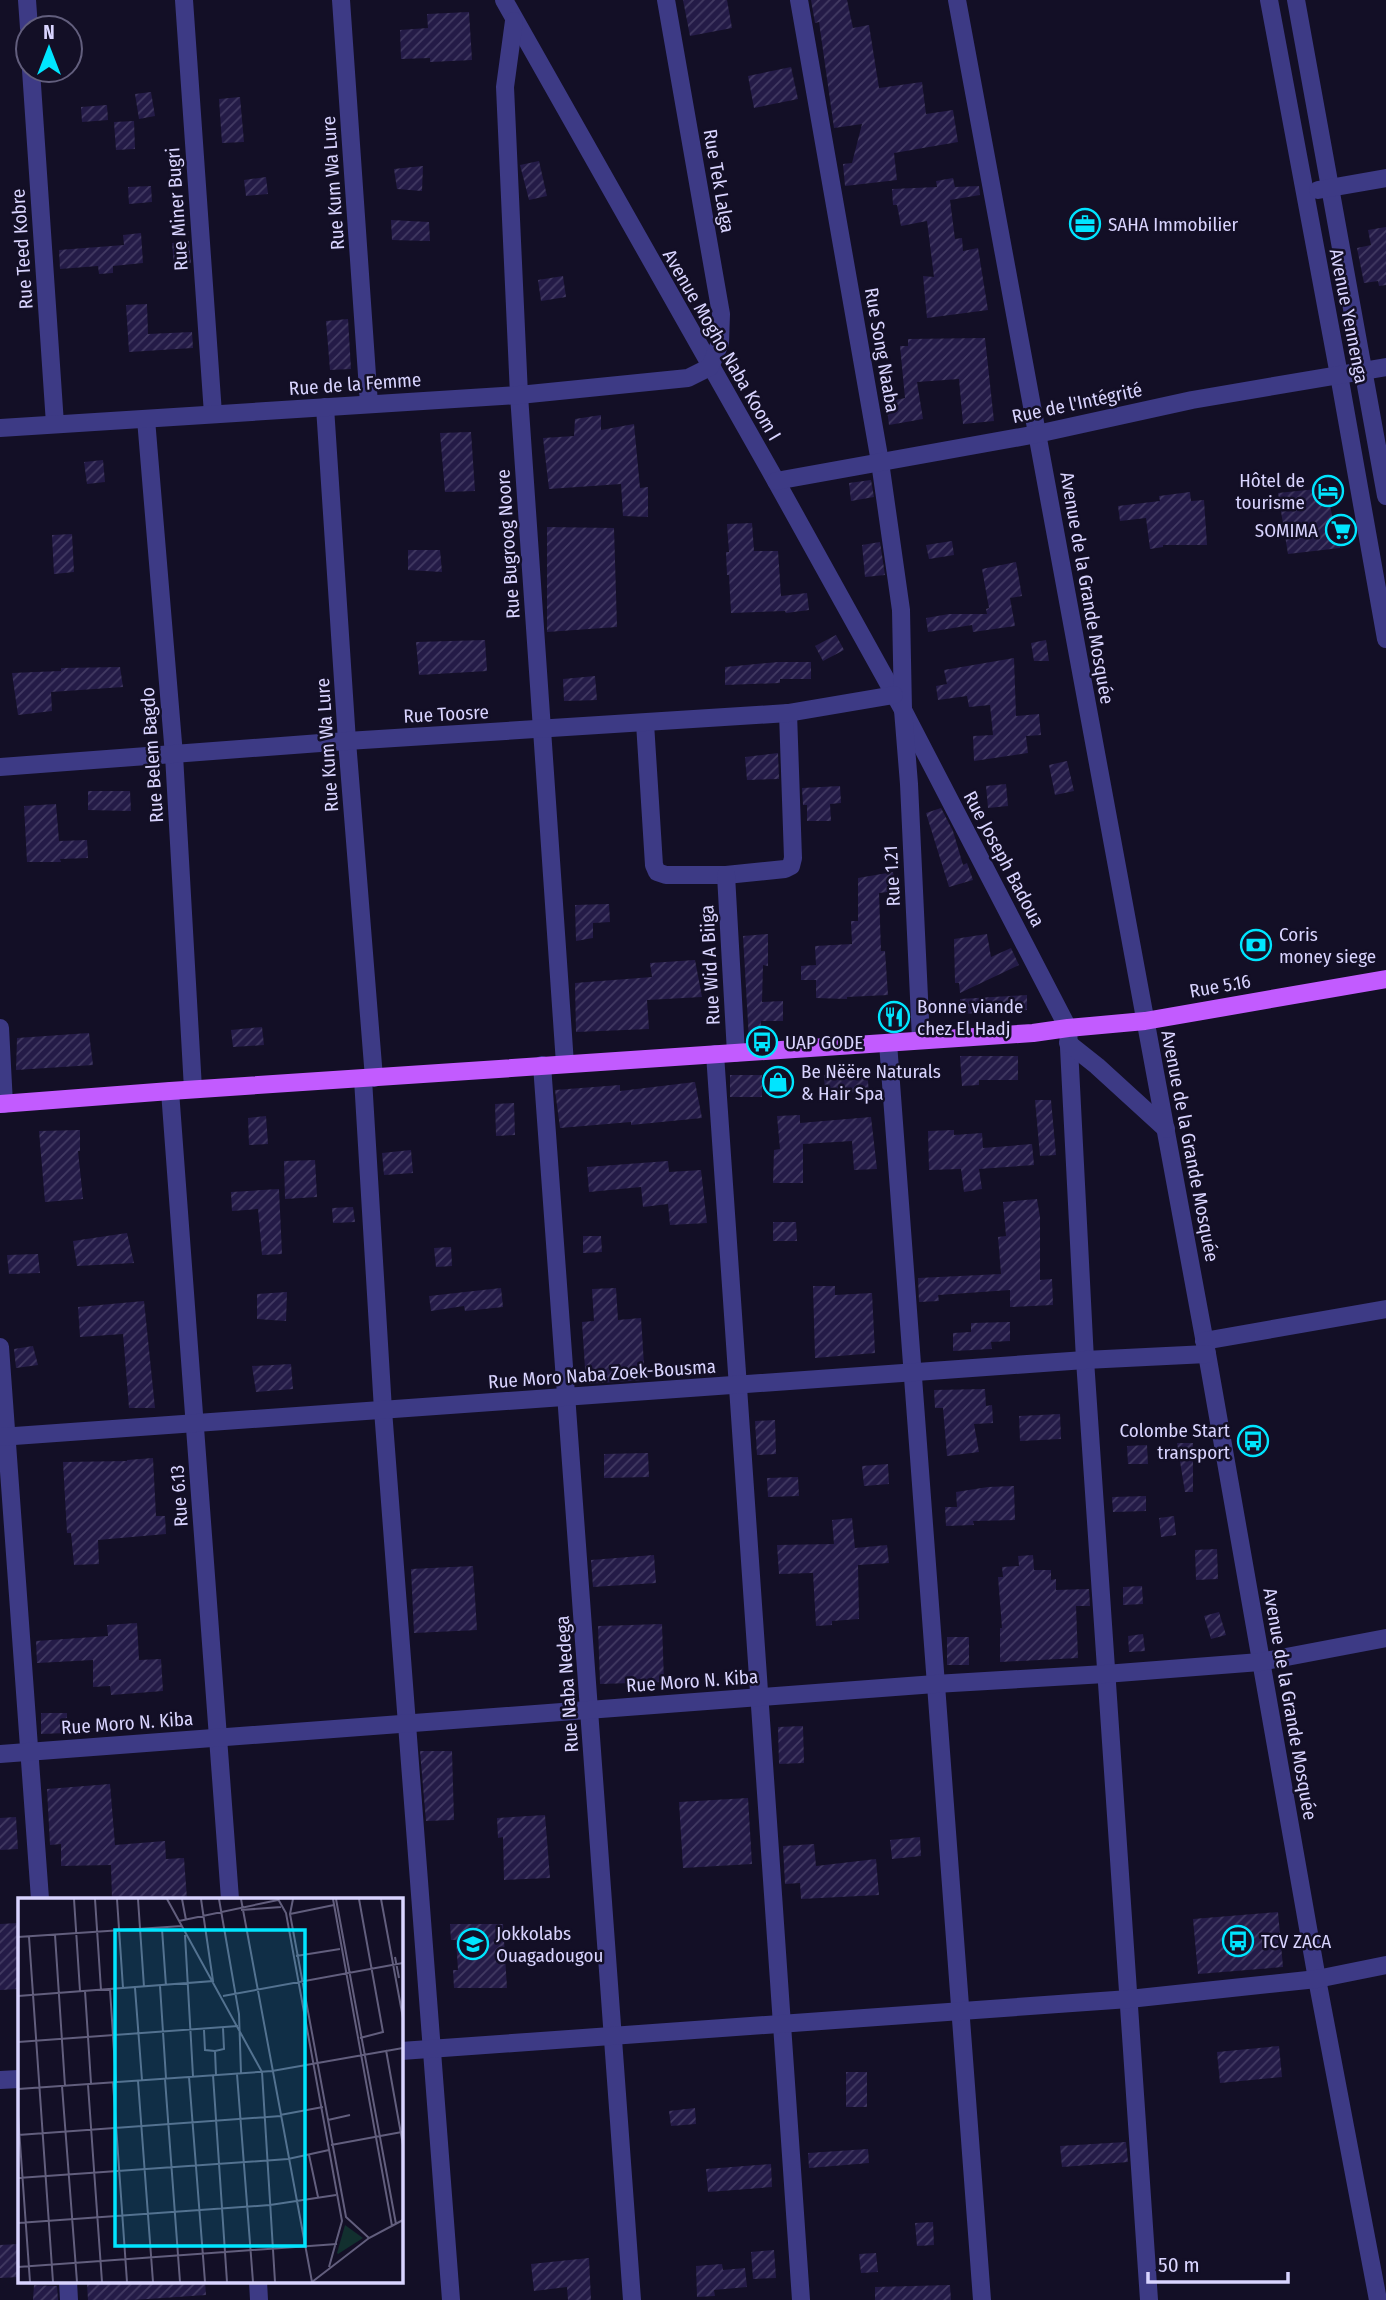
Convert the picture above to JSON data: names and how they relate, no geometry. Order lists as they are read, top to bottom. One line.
{"streets":{"main road":["Rue 5.16"],"street":["Rue Tek Lalga","Rue Kum Wa Lure","Rue Miner Bugri","Rue Teed Kobre","Avenue Yennenga","Avenue Mogho Naba Koom I","Rue Song Naaba","Rue de la Femme","Rue de l'Intégrité","Rue Bugroog Noore","Avenue de la Grande Mosquée","Rue Toosre","Rue Belem Bagdo","Rue Joseph Badoua","Rue 1.21","Rue Wid A Biiga","Rue Moro Naba Zoek-Bousma","Rue 6.13","Rue Moro N. Kiba","Rue Naba Nedega"]},"crossings":[["Rue Tek Lalga","Avenue Mogho Naba Koom I"],["Rue Tek Lalga","Rue de la Femme"],["Rue Kum Wa Lure","Rue de la Femme"],["Rue Kum Wa Lure","Rue Toosre"],["Rue Kum Wa Lure","Rue 5.16"],["Rue Kum Wa Lure","Rue Moro Naba Zoek-Bousma"],["Rue Kum Wa Lure","Rue Moro N. Kiba"],["Rue Miner Bugri","Rue de la Femme"],["Rue Teed Kobre","Rue de la Femme"],["Avenue Yennenga","Rue de l'Intégrité"],["Avenue Mogho Naba Koom I","Rue Song Naaba"],["Avenue Mogho Naba Koom I","Rue de la Femme"],["Avenue Mogho Naba Koom I","Rue de l'Intégrité"],["Avenue Mogho Naba Koom I","Rue Bugroog Noore"],["Avenue Mogho Naba Koom I","Rue Toosre"],["Avenue Mogho Naba Koom I","Rue Joseph Badoua"],["Avenue Mogho Naba Koom I","Rue 1.21"],["Rue Song Naaba","Rue de l'Intégrité"],["Rue Song Naaba","Rue Toosre"],["Rue Song Naaba","Rue Joseph Badoua"],["Rue Song Naaba","Rue 1.21"],["Rue de la Femme","Rue Bugroog Noore"],["Rue de la Femme","Rue Belem Bagdo"],["Rue de l'Intégrité","Avenue de la Grande Mosquée"],["Rue Bugroog Noore","Rue Toosre"],["Rue Bugroog Noore","Rue 5.16"],["Avenue de la Grande Mosquée","Rue 5.16"],["Avenue de la Grande Mosquée","Rue Moro Naba Zoek-Bousma"],["Avenue de la Grande Mosquée","Rue Moro N. Kiba"],["Rue Toosre","Rue Belem Bagdo"],["Rue Toosre","Rue Joseph Badoua"],["Rue Toosre","Rue 1.21"],["Rue Belem Bagdo","Rue 5.16"],["Rue Joseph Badoua","Rue 1.21"],["Rue Joseph Badoua","Rue 5.16"],["Rue 1.21","Rue 5.16"],["Rue Wid A Biiga","Rue 5.16"],["Rue 5.16","Rue 6.13"],["Rue 5.16","Rue Naba Nedega"],["Rue Moro Naba Zoek-Bousma","Rue 6.13"],["Rue Moro Naba Zoek-Bousma","Rue Naba Nedega"],["Rue 6.13","Rue Moro N. Kiba"],["Rue Moro N. Kiba","Rue Naba Nedega"]],"places":{"office":["SAHA Immobilier"],"hotel":["Hôtel de tourisme"],"supermarket":["SOMIMA"],"bank":["Coris money siege"],"restaurant":["Bonne viande chez El Hadj"],"bus stop":["UAP GODE","Colombe Start transport","TCV ZACA"],"shop":["Be Nëëre Naturals & Hair Spa"],"school or university":["Jokkolabs Ouagadougou"]},"scale_bar":"50 m","north":"top"}
